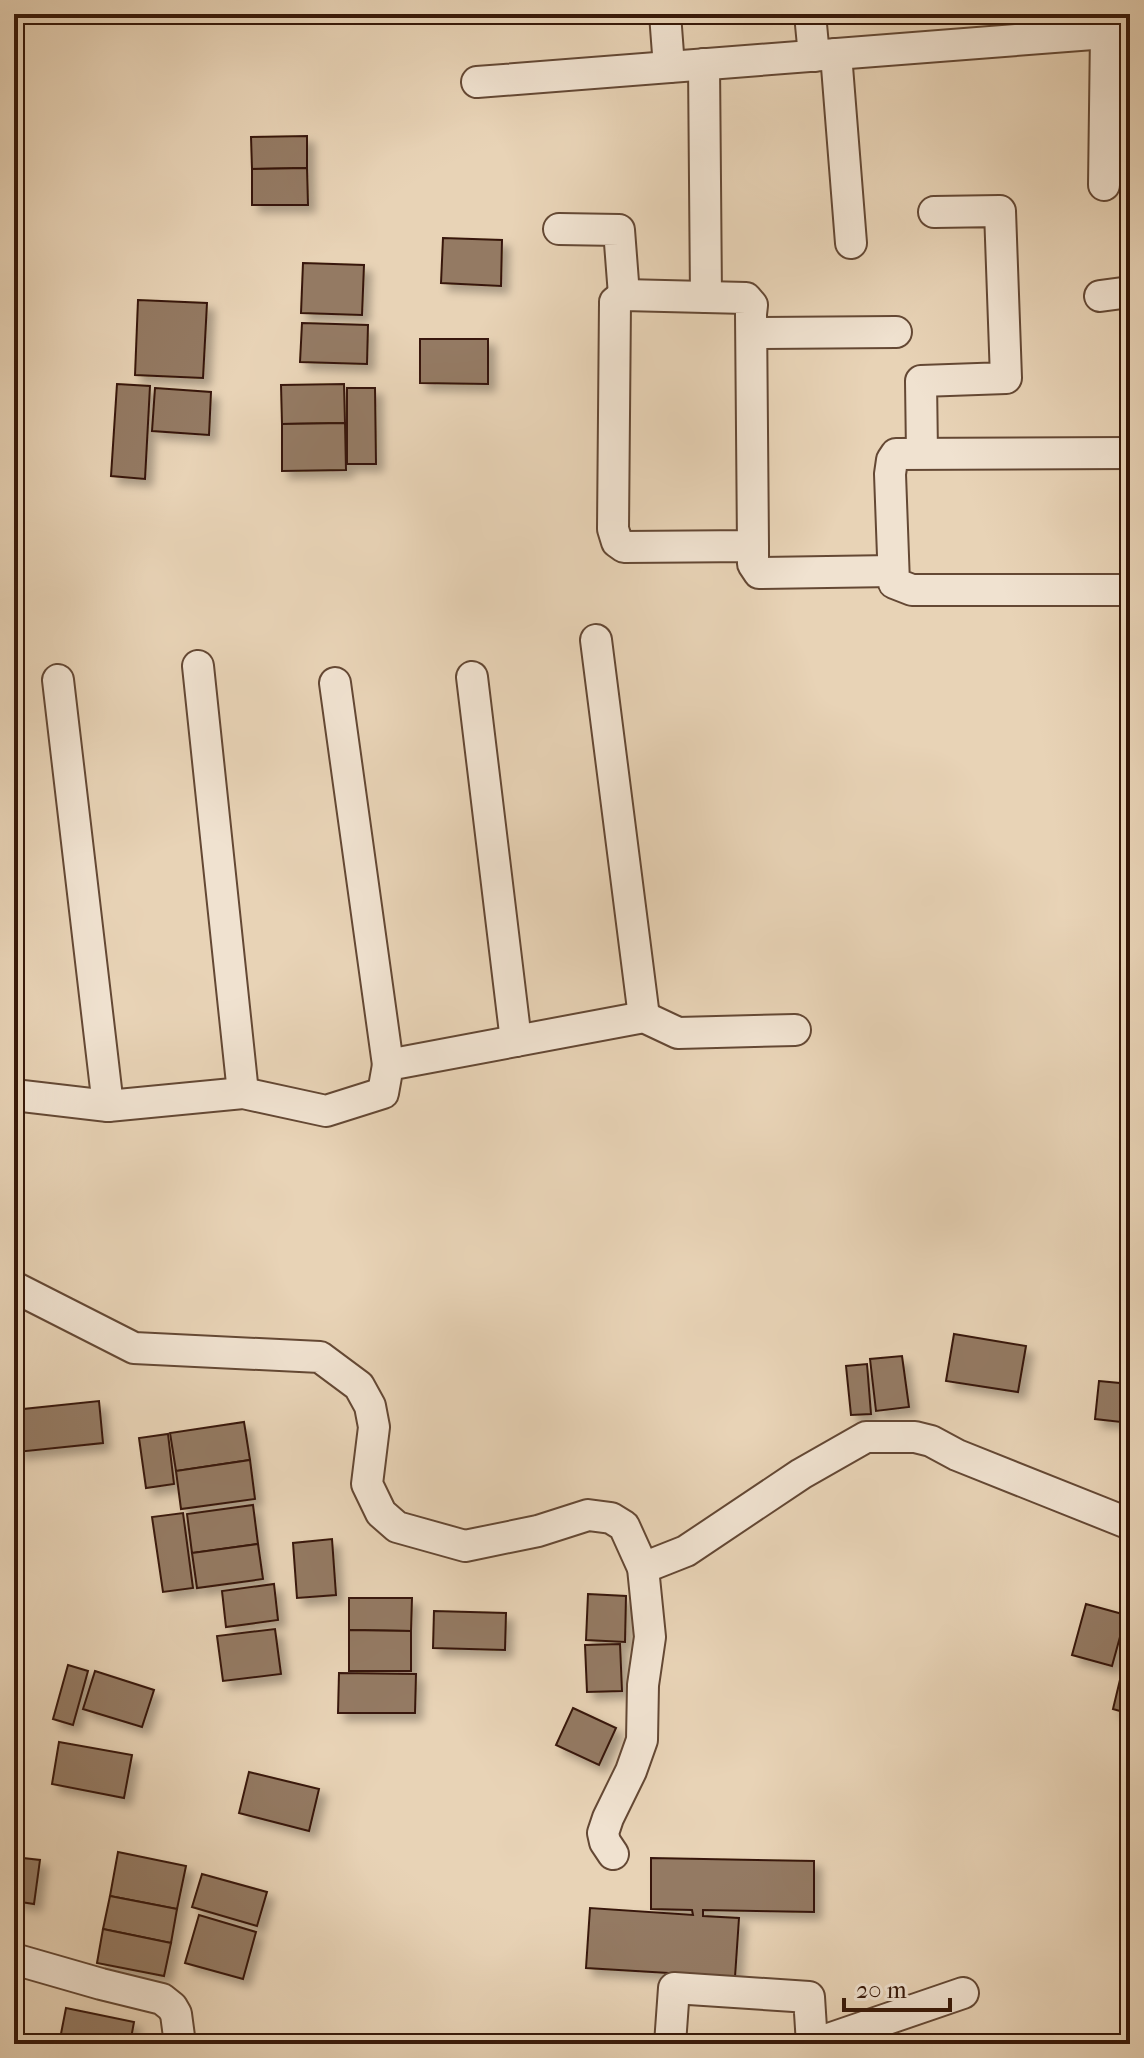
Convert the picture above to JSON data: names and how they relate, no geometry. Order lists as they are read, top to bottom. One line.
{"scale_bar":"20 m"}
